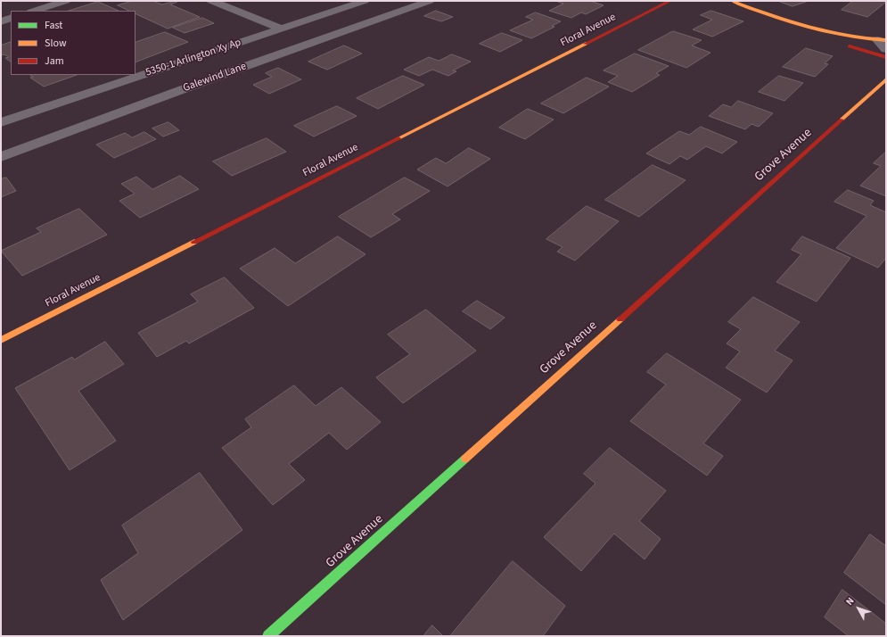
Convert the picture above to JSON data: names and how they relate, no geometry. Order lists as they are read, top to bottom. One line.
{"streets":{"street":["Floral Avenue","5350-1 Arlington Xy Ap","Galewind Lane","Grove Avenue"]},"legend":["Fast","Slow","Jam"],"north":"top left"}
